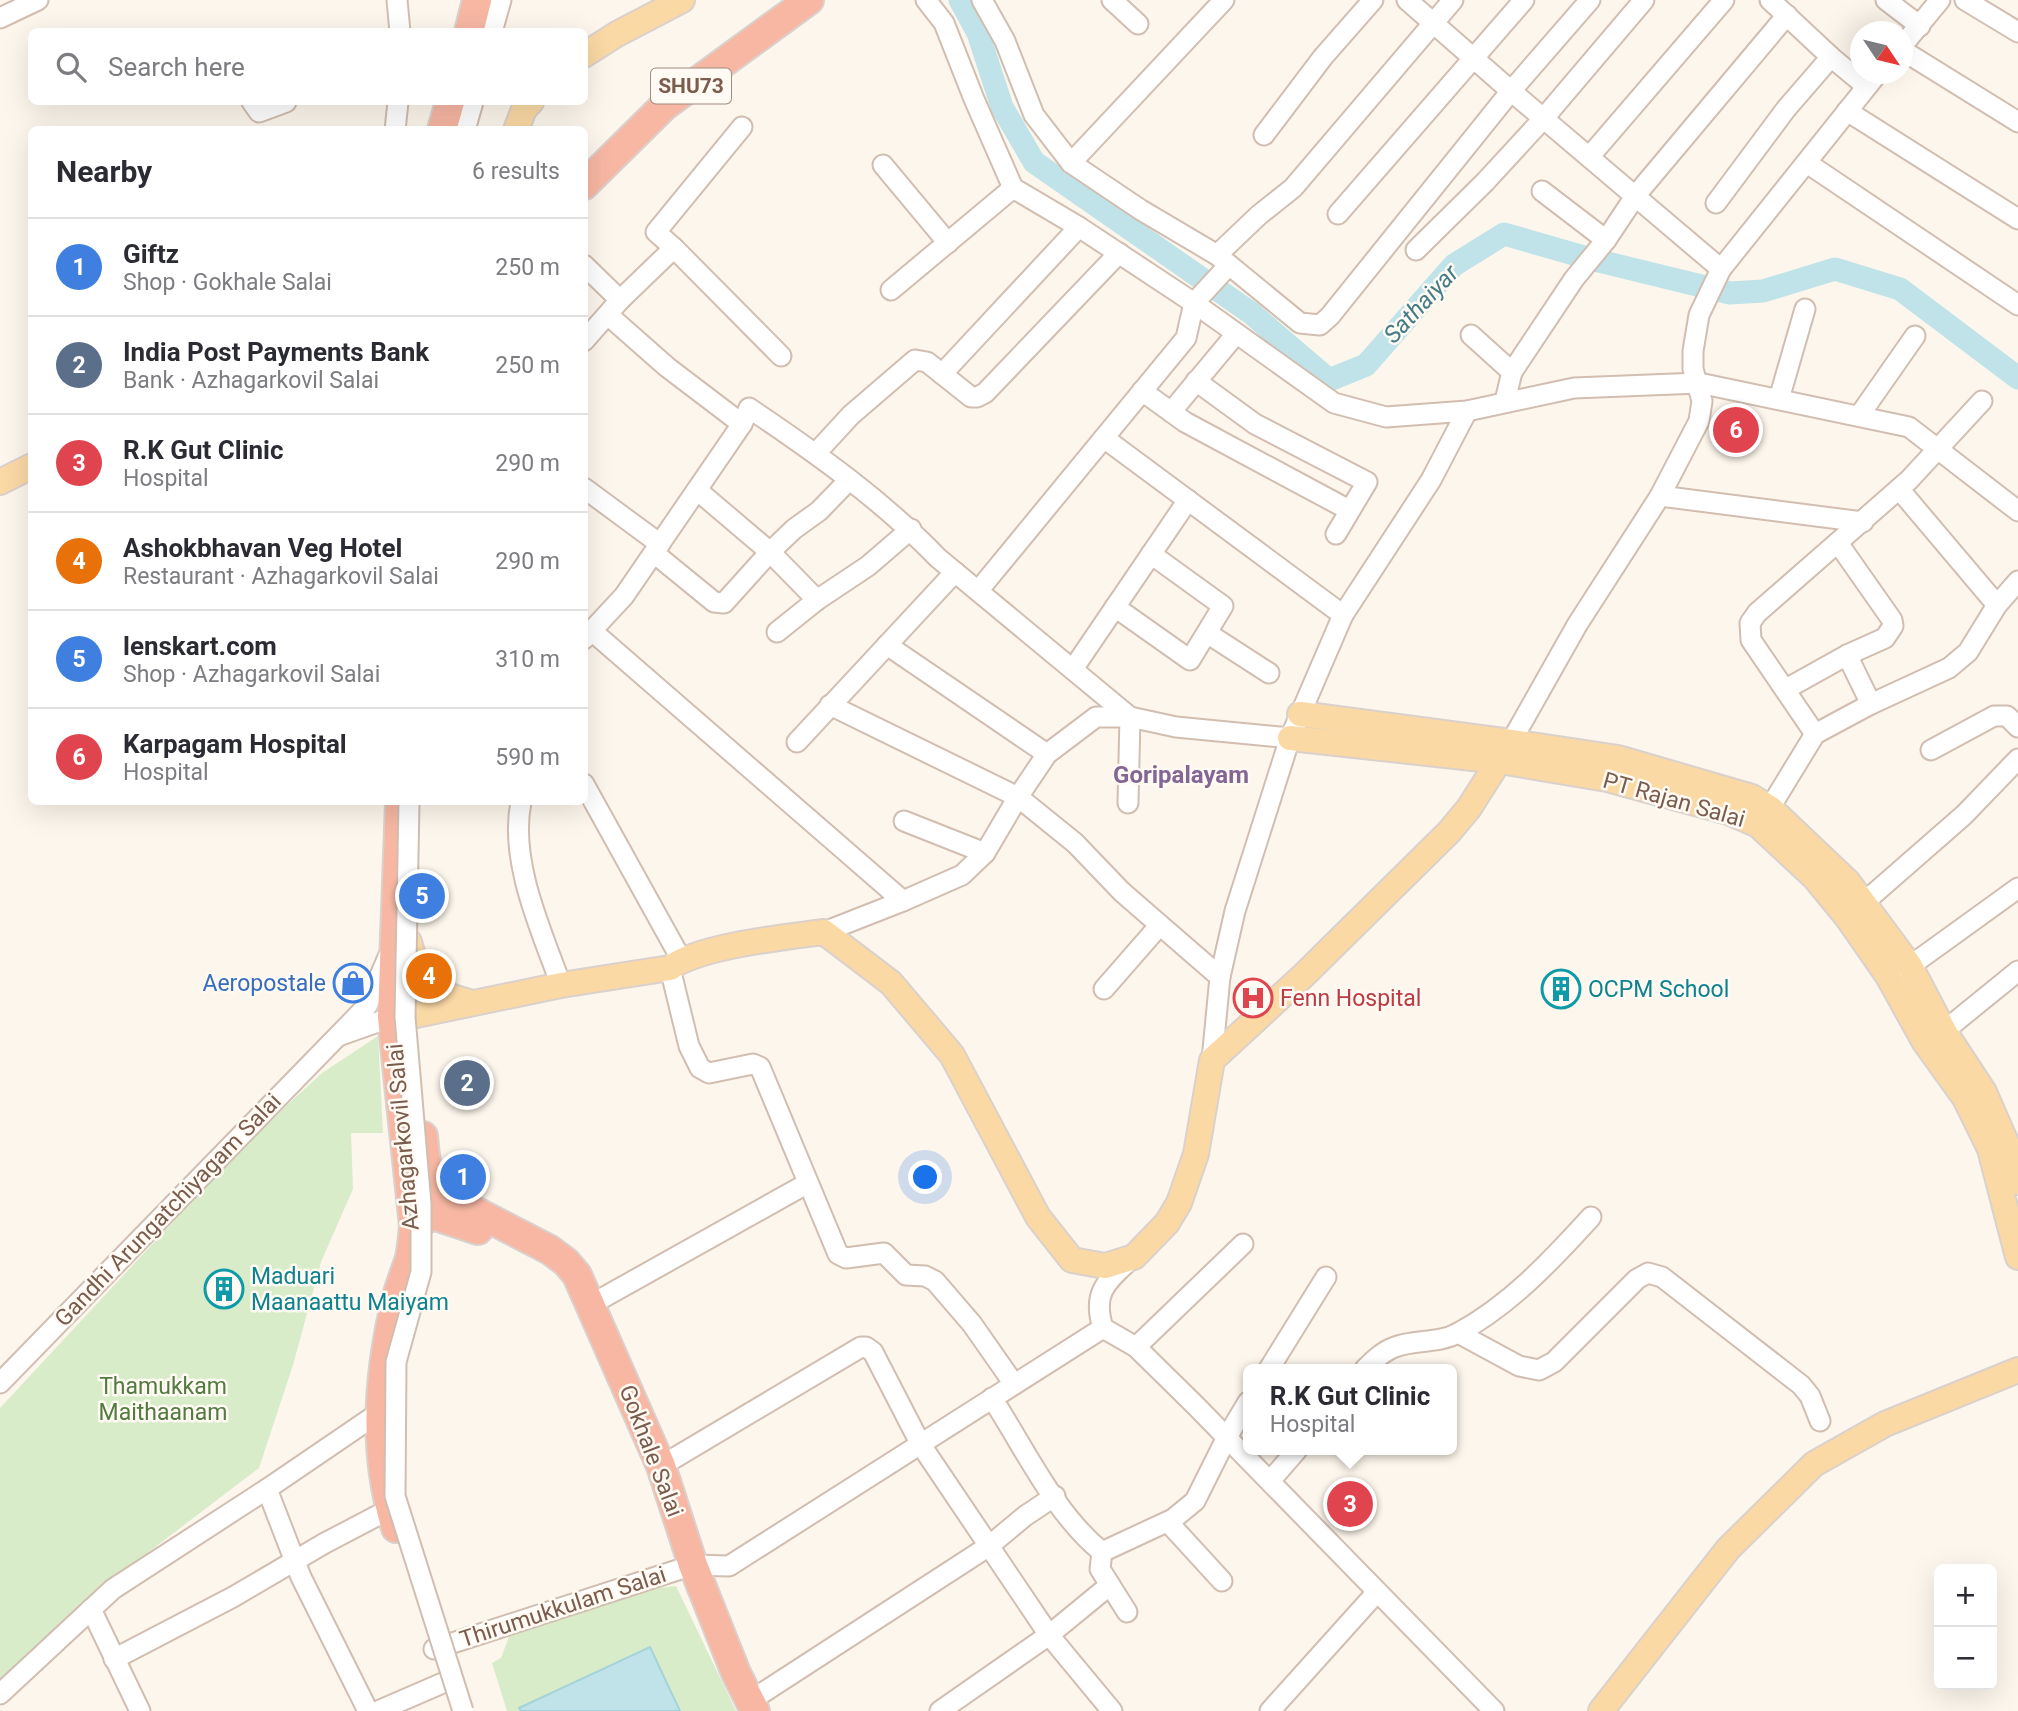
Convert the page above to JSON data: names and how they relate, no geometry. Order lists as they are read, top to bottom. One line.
{"streets":{"highway":["SHU73","Azhagarkovil Salai","Gokhale Salai"],"main road":["PT Rajan Salai"],"street":["Gandhi Arungatchiyagam Salai","Thirumukkulam Salai"]},"crossings":[["Azhagarkovil Salai","Gandhi Arungatchiyagam Salai"],["Azhagarkovil Salai","Gokhale Salai"],["Azhagarkovil Salai","Thirumukkulam Salai"],["Gokhale Salai","Thirumukkulam Salai"]],"districts":["Goripalayam"],"water":["Sathaiyar"],"parks":["Thamukkam Maithaanam"],"places":{"shop":["Aeropostale"],"building":["OCPM School","Maduari Maanaattu Maiyam"],"hospital":["Fenn Hospital"]},"north":"bottom right","page":{"search":"Search here","heading":["Nearby","6 results"],"list":[{"mark":"1","name":"Giftz","note":"Shop · Gokhale Salai","value":"250 m"},{"mark":"2","name":"India Post Payments Bank","note":"Bank · Azhagarkovil Salai","value":"250 m"},{"mark":"3","name":"R.K Gut Clinic","note":"Hospital","value":"290 m"},{"mark":"4","name":"Ashokbhavan Veg Hotel","note":"Restaurant · Azhagarkovil Salai","value":"290 m"},{"mark":"5","name":"lenskart.com","note":"Shop · Azhagarkovil Salai","value":"310 m"},{"mark":"6","name":"Karpagam Hospital","note":"Hospital","value":"590 m"}],"pins":["6","5","4","2","1","3"],"popup":["R.K Gut Clinic","Hospital"],"map_buttons":["+","−"]}}
